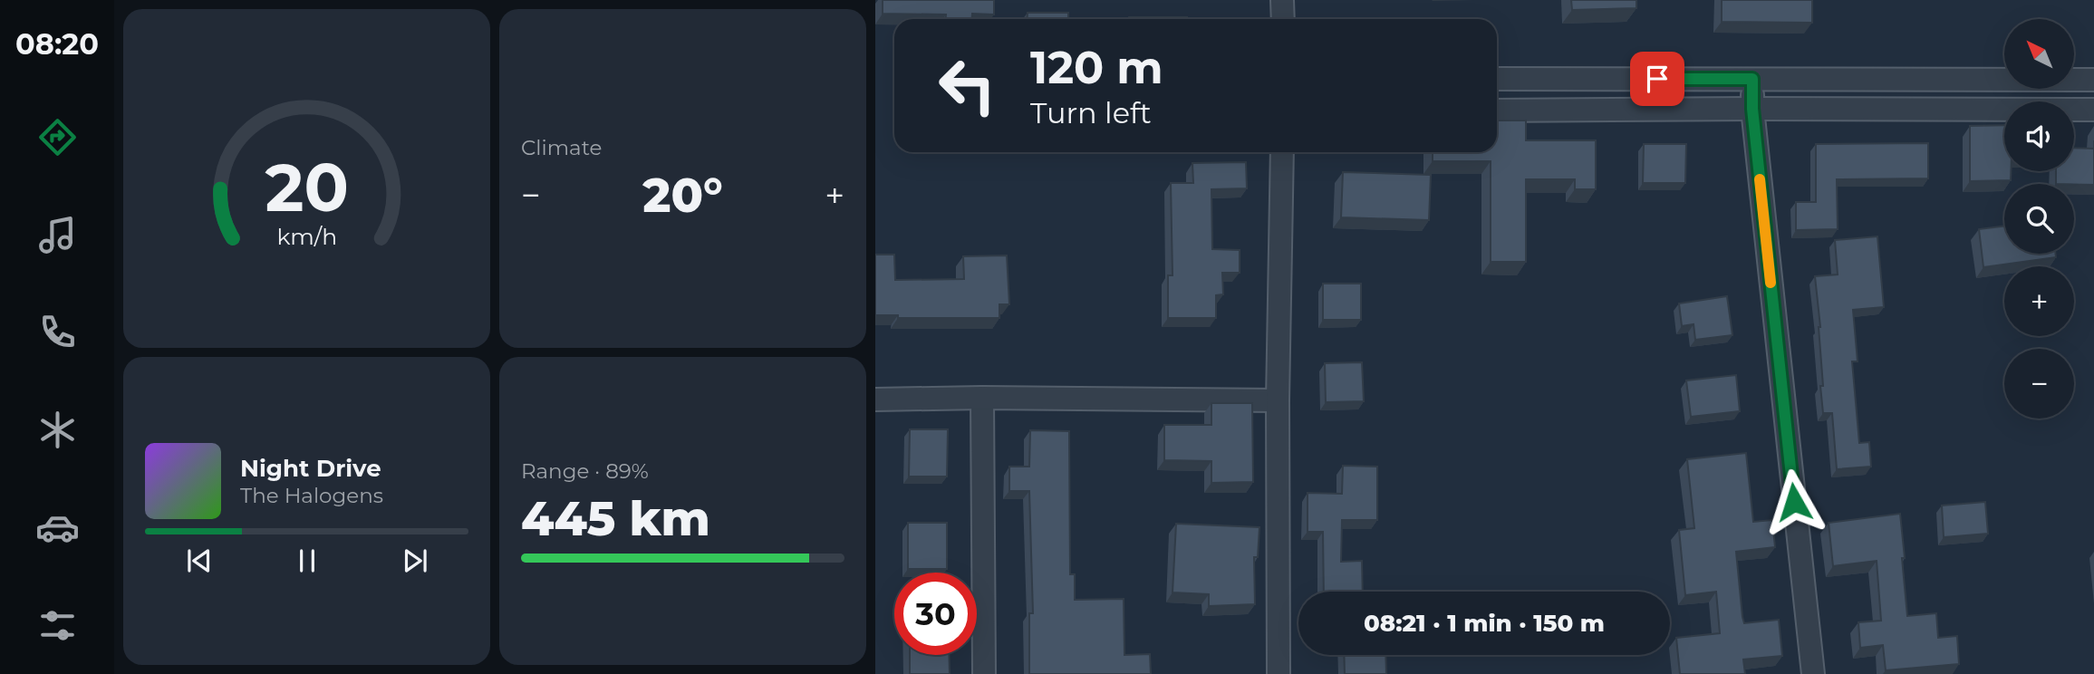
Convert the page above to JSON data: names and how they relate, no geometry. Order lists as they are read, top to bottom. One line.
{"north":"top left","page":{"tabs":"08:20","tile":["Climate",["Range · 89%","445 km"]],"map_buttons":["+","−"],"turn":["120 m","Turn left"],"heat":["−","20°","+"],"song":["Night Drive","The Halogens"],"limit":"30","trip":"08:21 · 1 min · 150 m","gauge":["20","km/h"]}}
